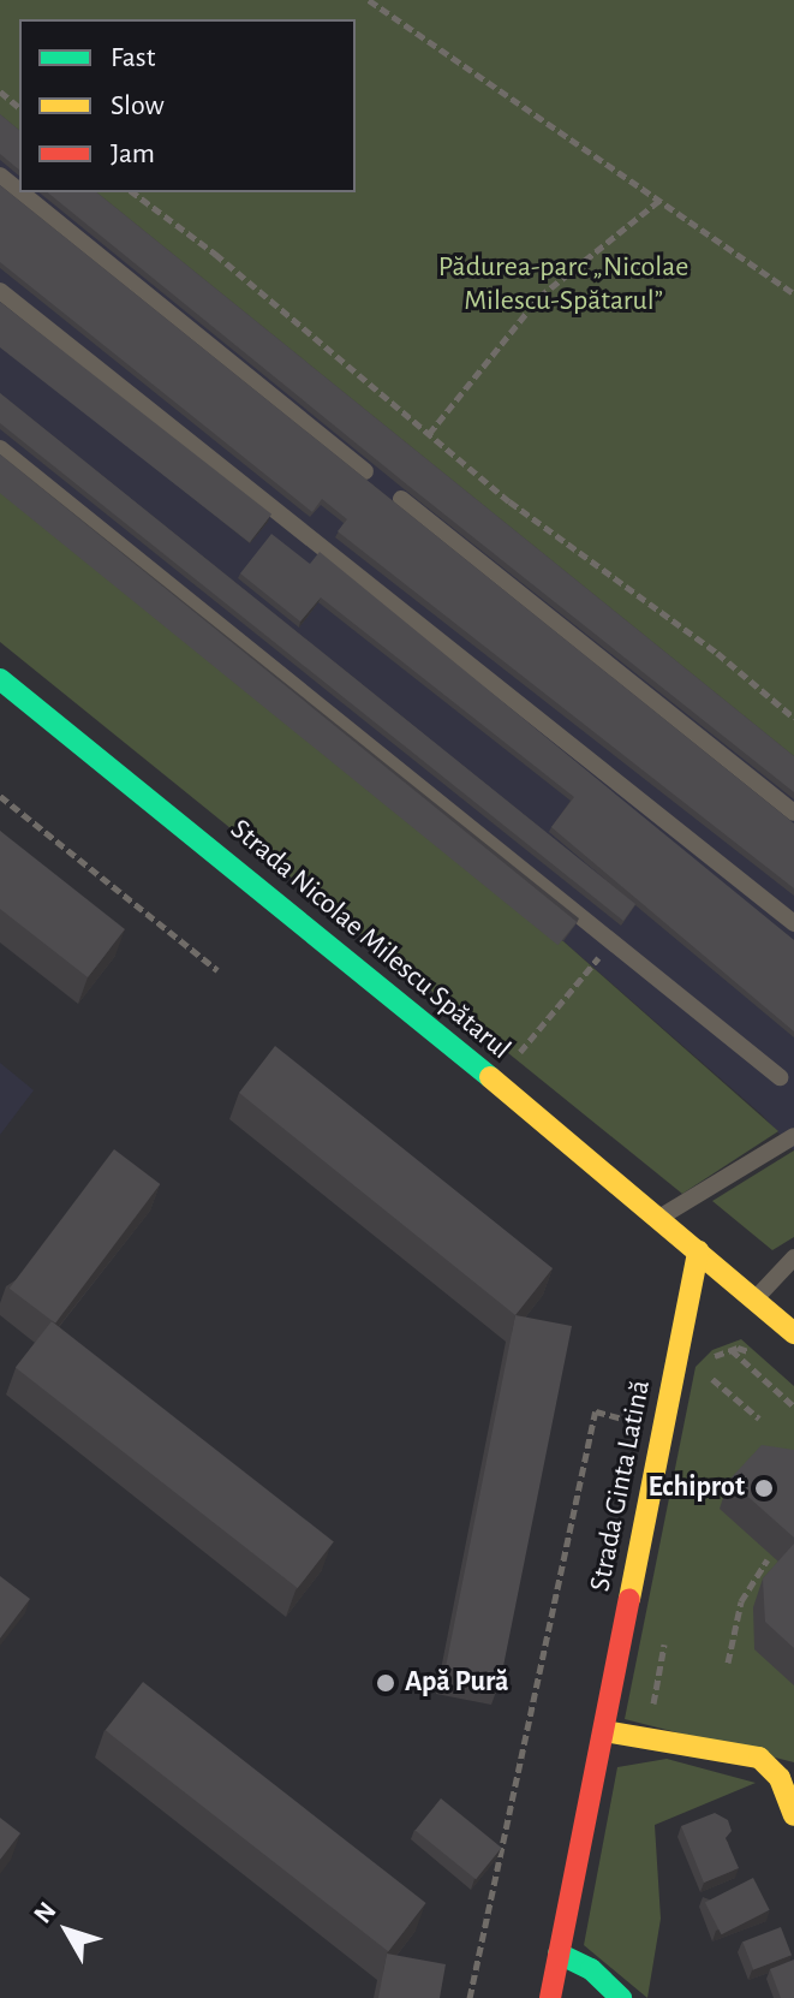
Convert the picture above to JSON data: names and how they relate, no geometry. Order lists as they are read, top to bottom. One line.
{"streets":{"street":["Strada Nicolae Milescu Spătarul","Strada Ginta Latină"]},"crossings":[["Strada Nicolae Milescu Spătarul","Strada Ginta Latină"]],"parks":["Pădurea-parc „Nicolae Milescu-Spătarul”"],"places":["Echiprot","Apă Pură"],"legend":["Fast","Slow","Jam"],"north":"top left"}
